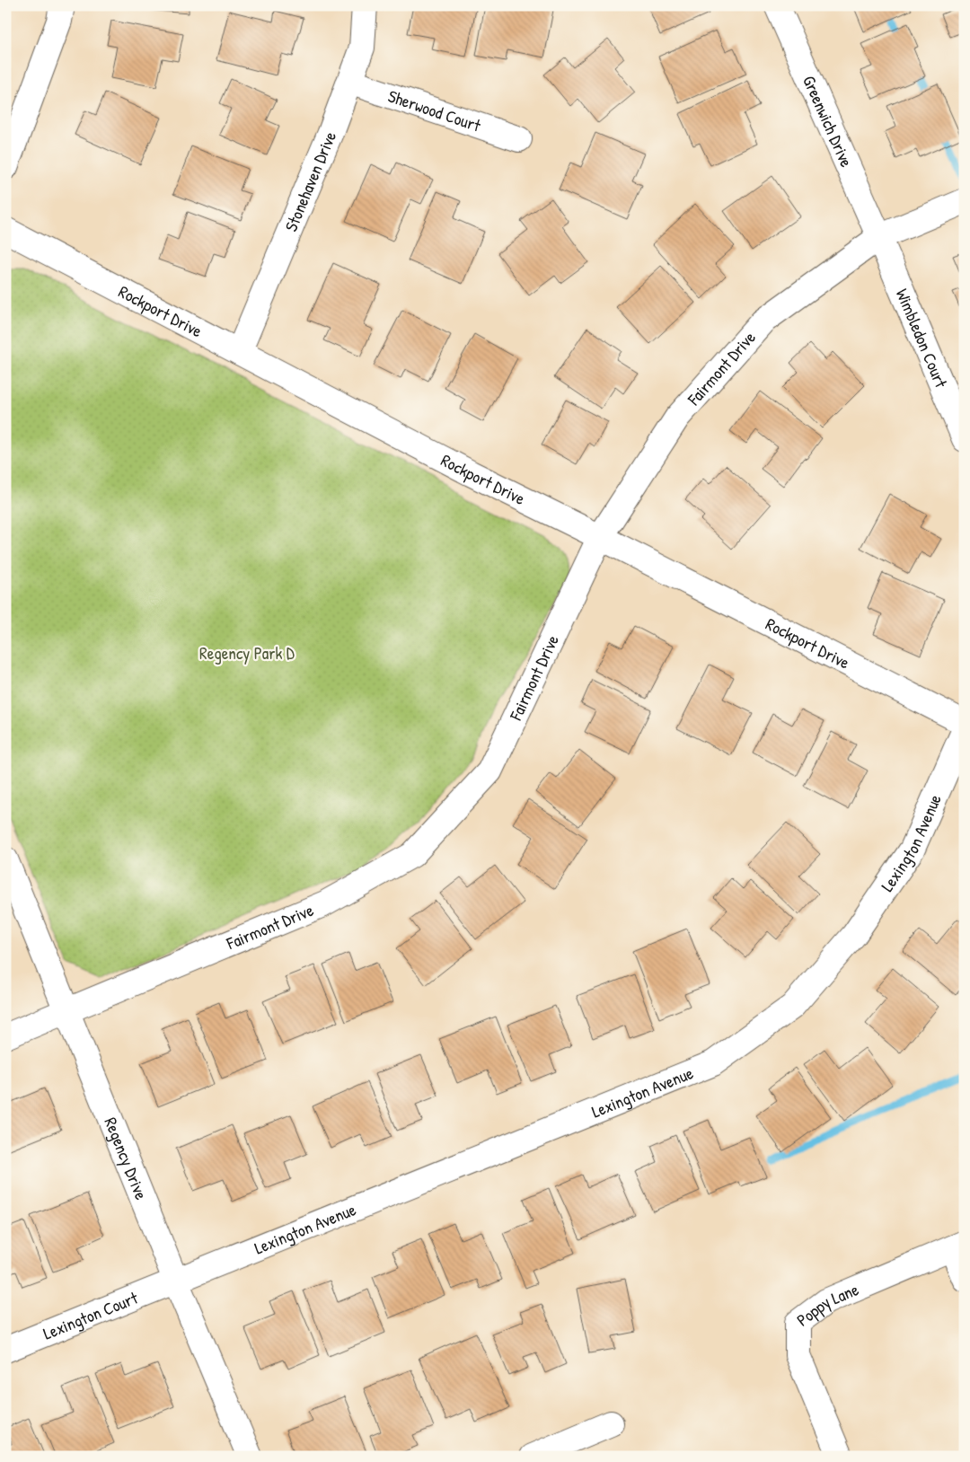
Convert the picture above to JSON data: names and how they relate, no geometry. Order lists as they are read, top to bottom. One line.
{"streets":{"street":["Sherwood Court","Greenwich Drive","Stonehaven Drive","Rockport Drive","Wimbledon Court","Fairmont Drive","Lexington Avenue","Regency Drive","Poppy Lane","Lexington Court"]},"crossings":[["Sherwood Court","Stonehaven Drive"],["Greenwich Drive","Wimbledon Court"],["Greenwich Drive","Fairmont Drive"],["Stonehaven Drive","Rockport Drive"],["Rockport Drive","Fairmont Drive"],["Wimbledon Court","Fairmont Drive"],["Fairmont Drive","Regency Drive"],["Lexington Avenue","Regency Drive"],["Lexington Avenue","Lexington Court"],["Regency Drive","Lexington Court"]],"parks":["Regency Park D"]}
